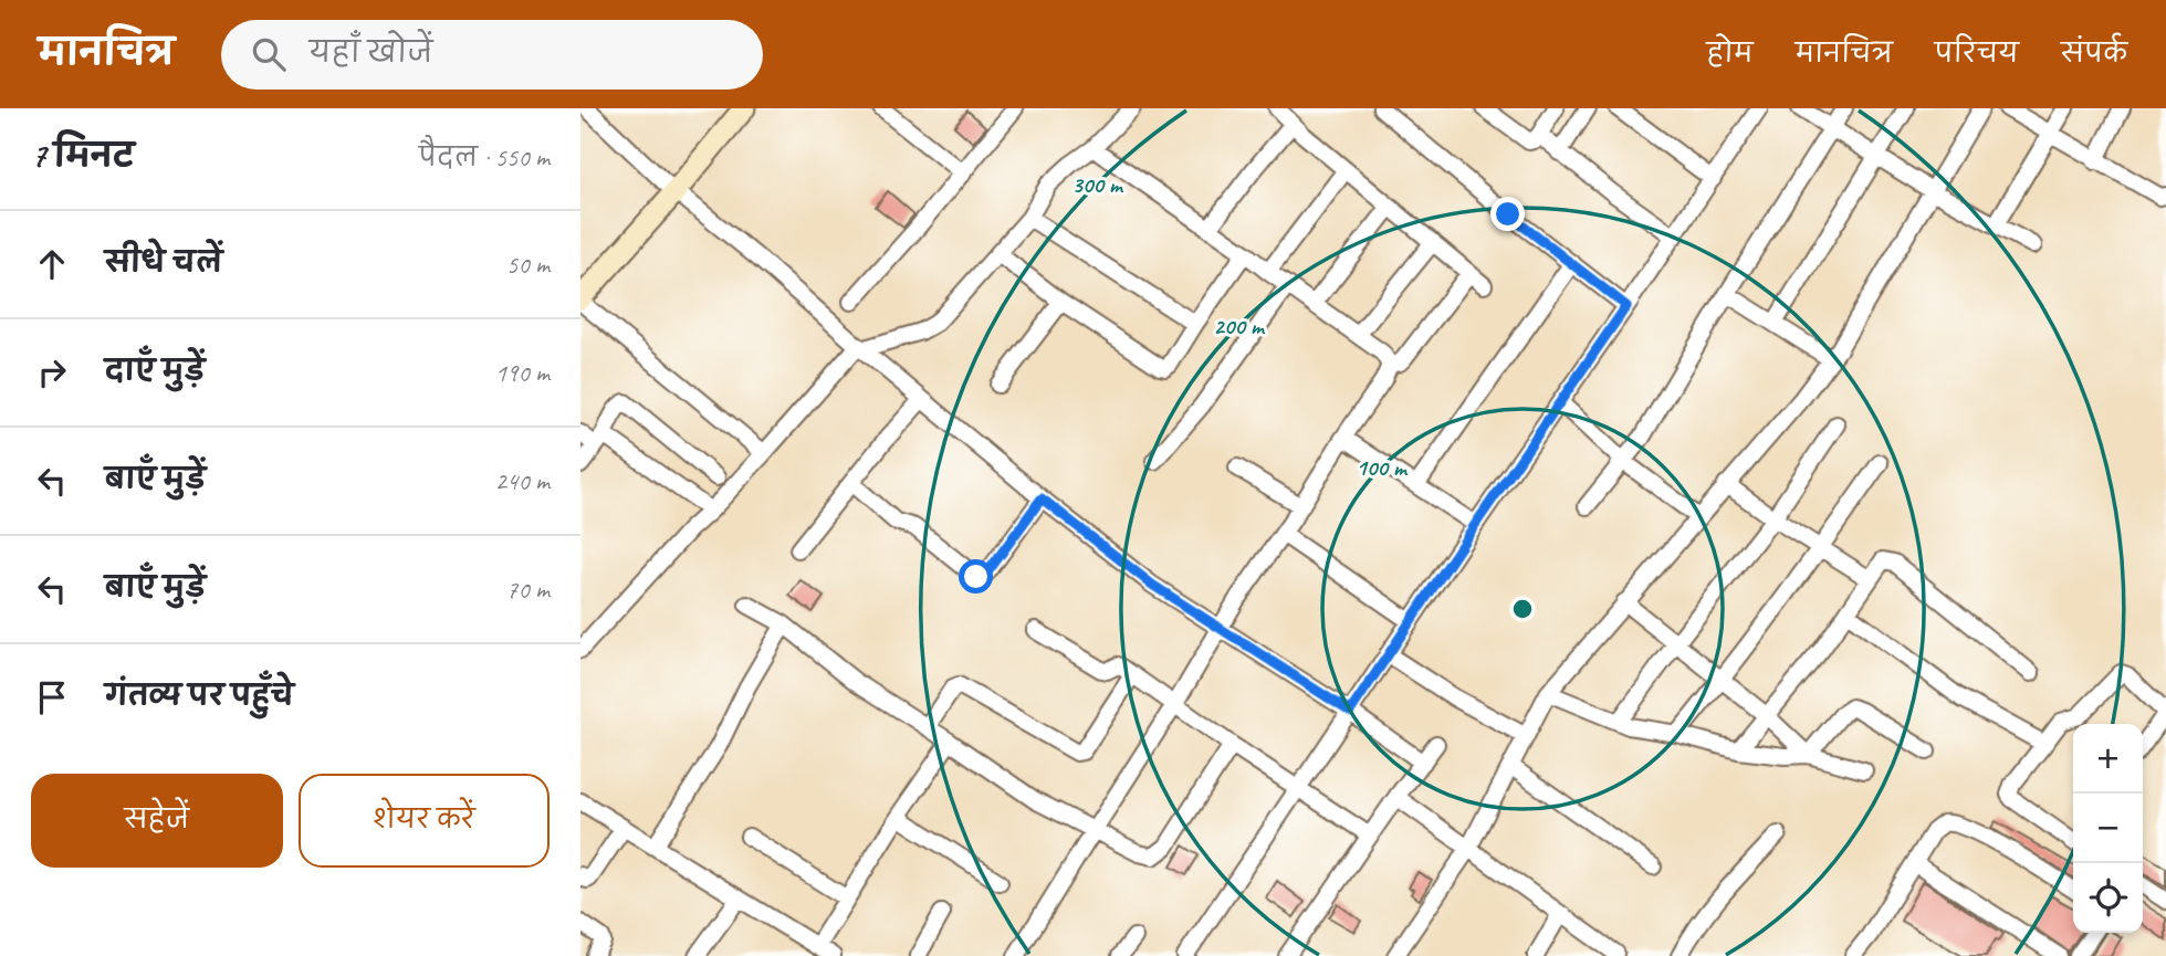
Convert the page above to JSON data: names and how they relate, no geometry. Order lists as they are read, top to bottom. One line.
{"page":{"header":"मानचित्र","search":"यहाँ खोजें","nav":["होम","मानचित्र","परिचय","संपर्क"],"heading":["7 मिनट","पैदल · 550 m"],"list":[["सीधे चलें","50 m"],["दाएँ मुड़ें","190 m"],["बाएँ मुड़ें","240 m"],["बाएँ मुड़ें","70 m"],"गंतव्य पर पहुँचे"],"map_buttons":["+","−"],"buttons":["सहेजें","शेयर करें"]},"rings":["300 m","200 m","100 m"]}
